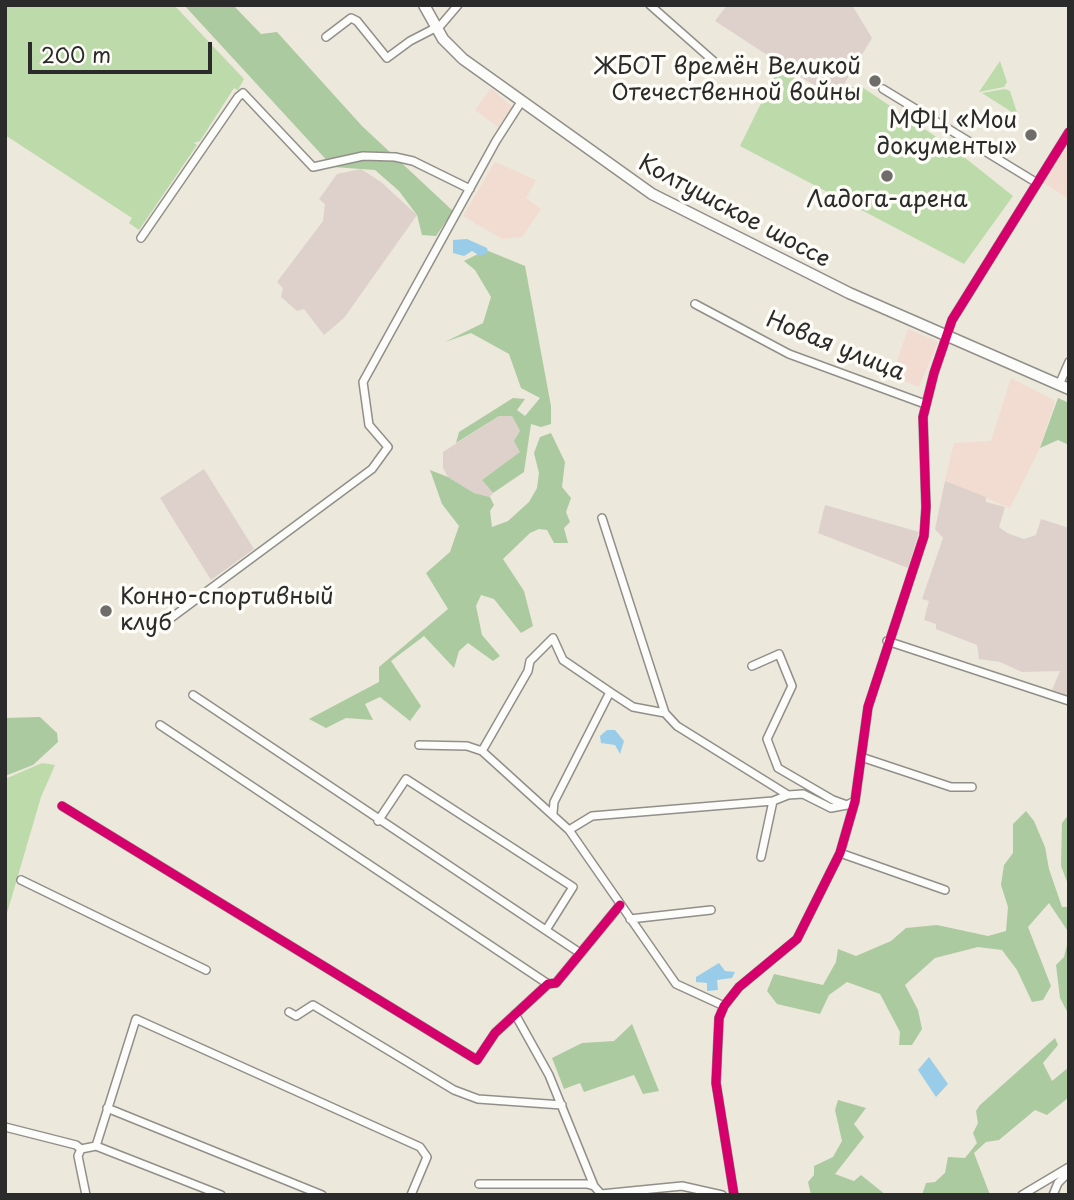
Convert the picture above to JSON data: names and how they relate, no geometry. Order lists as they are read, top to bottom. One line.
{"streets":{"main road":["Колтушское шоссе"],"street":["Новая улица"]},"places":["ЖБОТ времён Великой Отечественной войны","МФЦ «Мои документы»","Ладога-арена","Конно-спортивный клуб"],"scale_bar":"200 m"}
